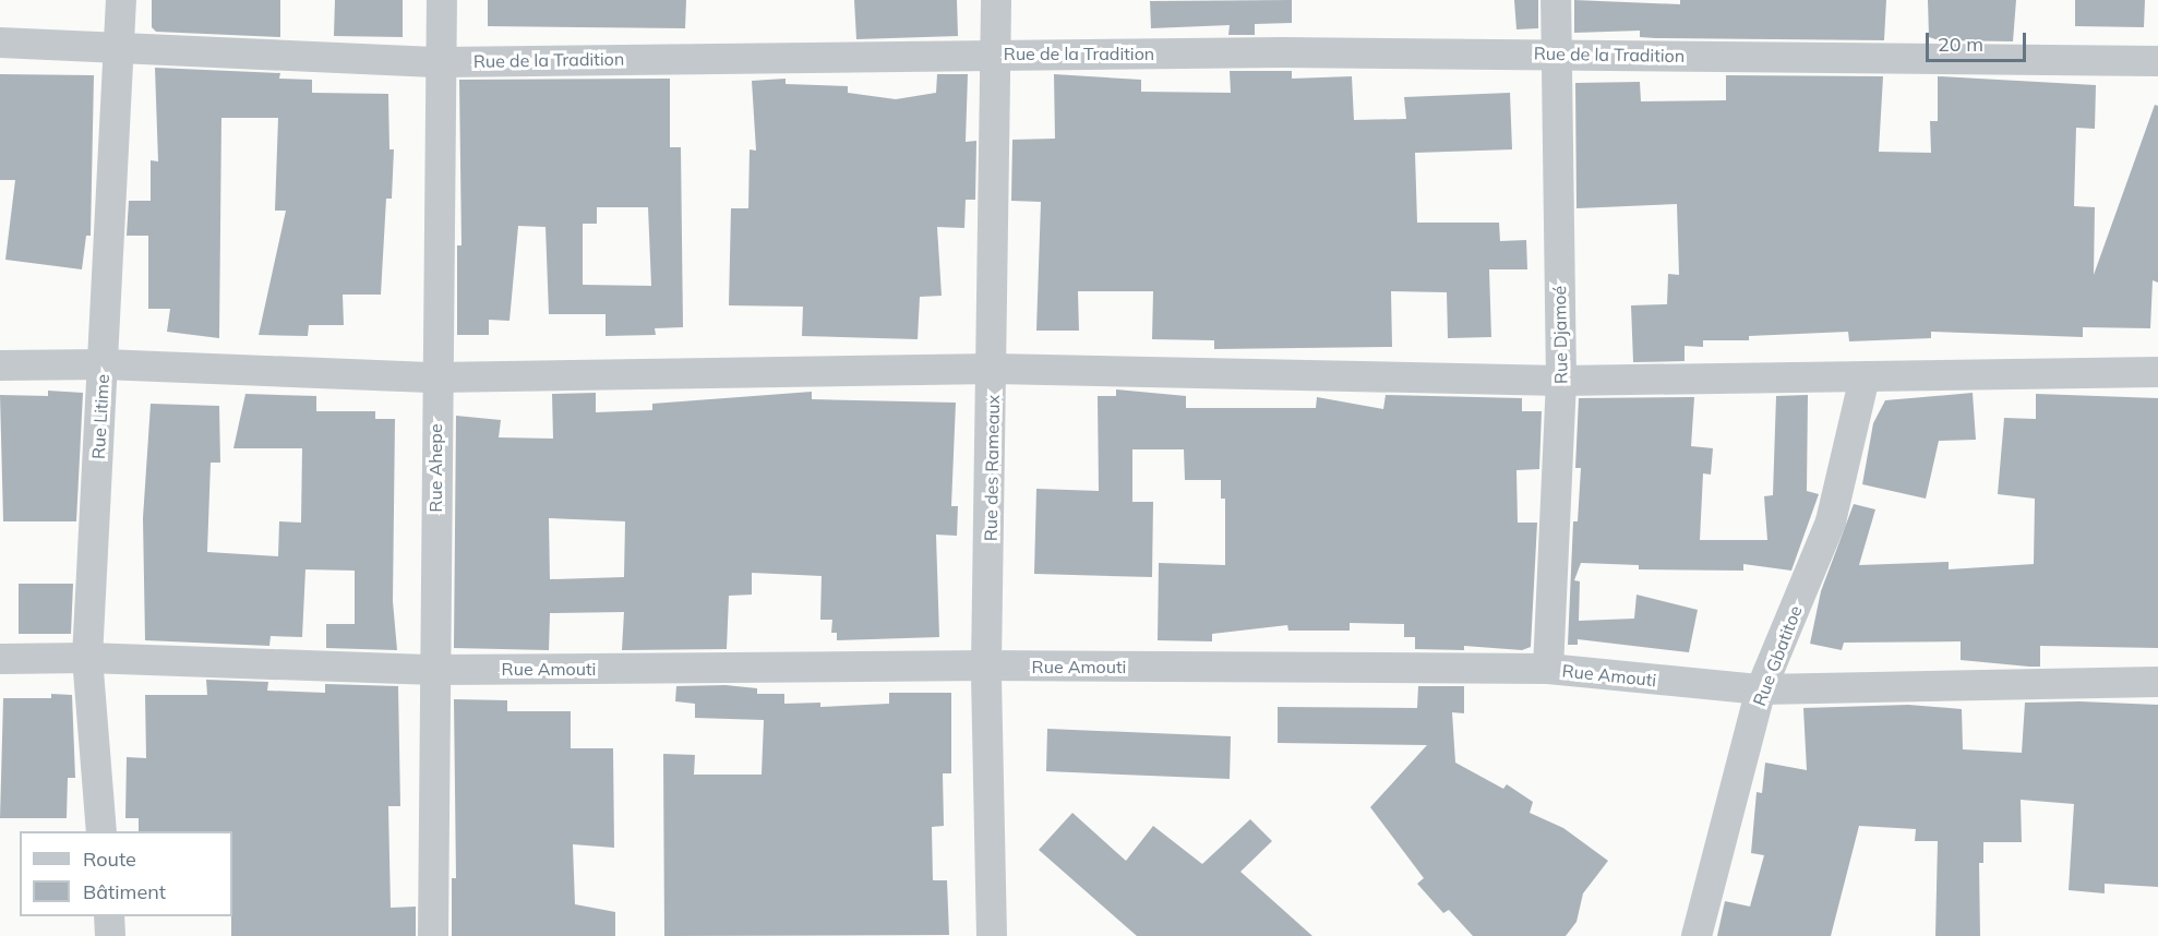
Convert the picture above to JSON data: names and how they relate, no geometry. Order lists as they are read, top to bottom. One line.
{"streets":{"street":["Rue de la Tradition","Rue Djamoé","Rue Litime","Rue Ahepe","Rue des Rameaux","Rue Gbatitoe","Rue Amouti"]},"crossings":[["Rue de la Tradition","Rue Djamoé"],["Rue de la Tradition","Rue Litime"],["Rue de la Tradition","Rue Ahepe"],["Rue de la Tradition","Rue des Rameaux"],["Rue Djamoé","Rue Amouti"],["Rue Litime","Rue Amouti"],["Rue Ahepe","Rue Amouti"],["Rue des Rameaux","Rue Amouti"],["Rue Gbatitoe","Rue Amouti"]],"legend":["Route","Bâtiment"],"scale_bar":"20 m"}
